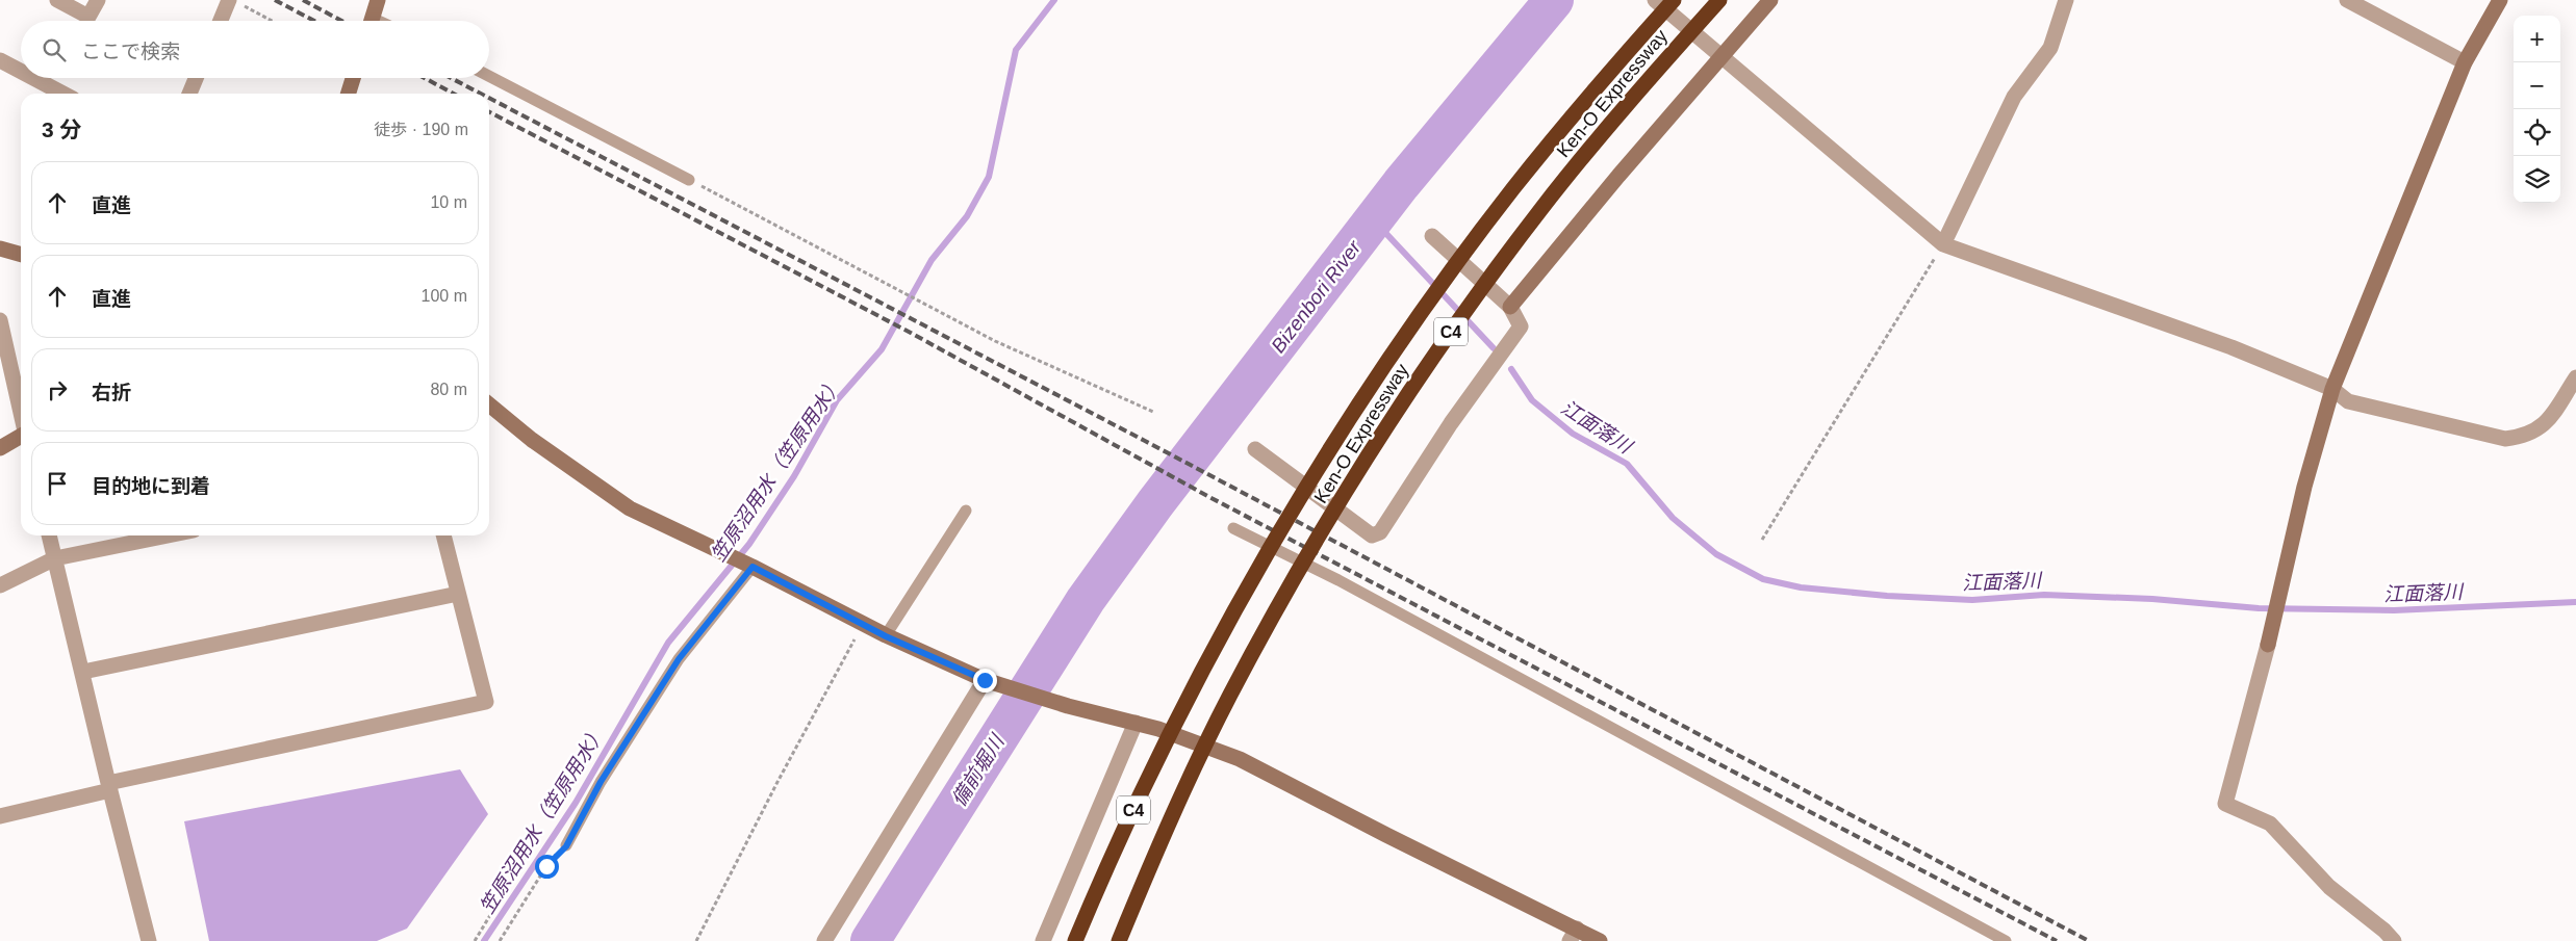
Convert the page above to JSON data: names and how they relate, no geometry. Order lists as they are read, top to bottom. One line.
{"streets":{"highway":["Ken-O Expressway","C4"]},"water":["Bizenbori River","江面落川","笠原沼用水（笠原用水）","備前堀川"],"page":{"map_buttons":["+","−"],"search":"ここで検索","heading":["3 分","徒歩 · 190 m"],"list":[["直進","10 m"],["直進","100 m"],["右折","80 m"],"目的地に到着"]}}
